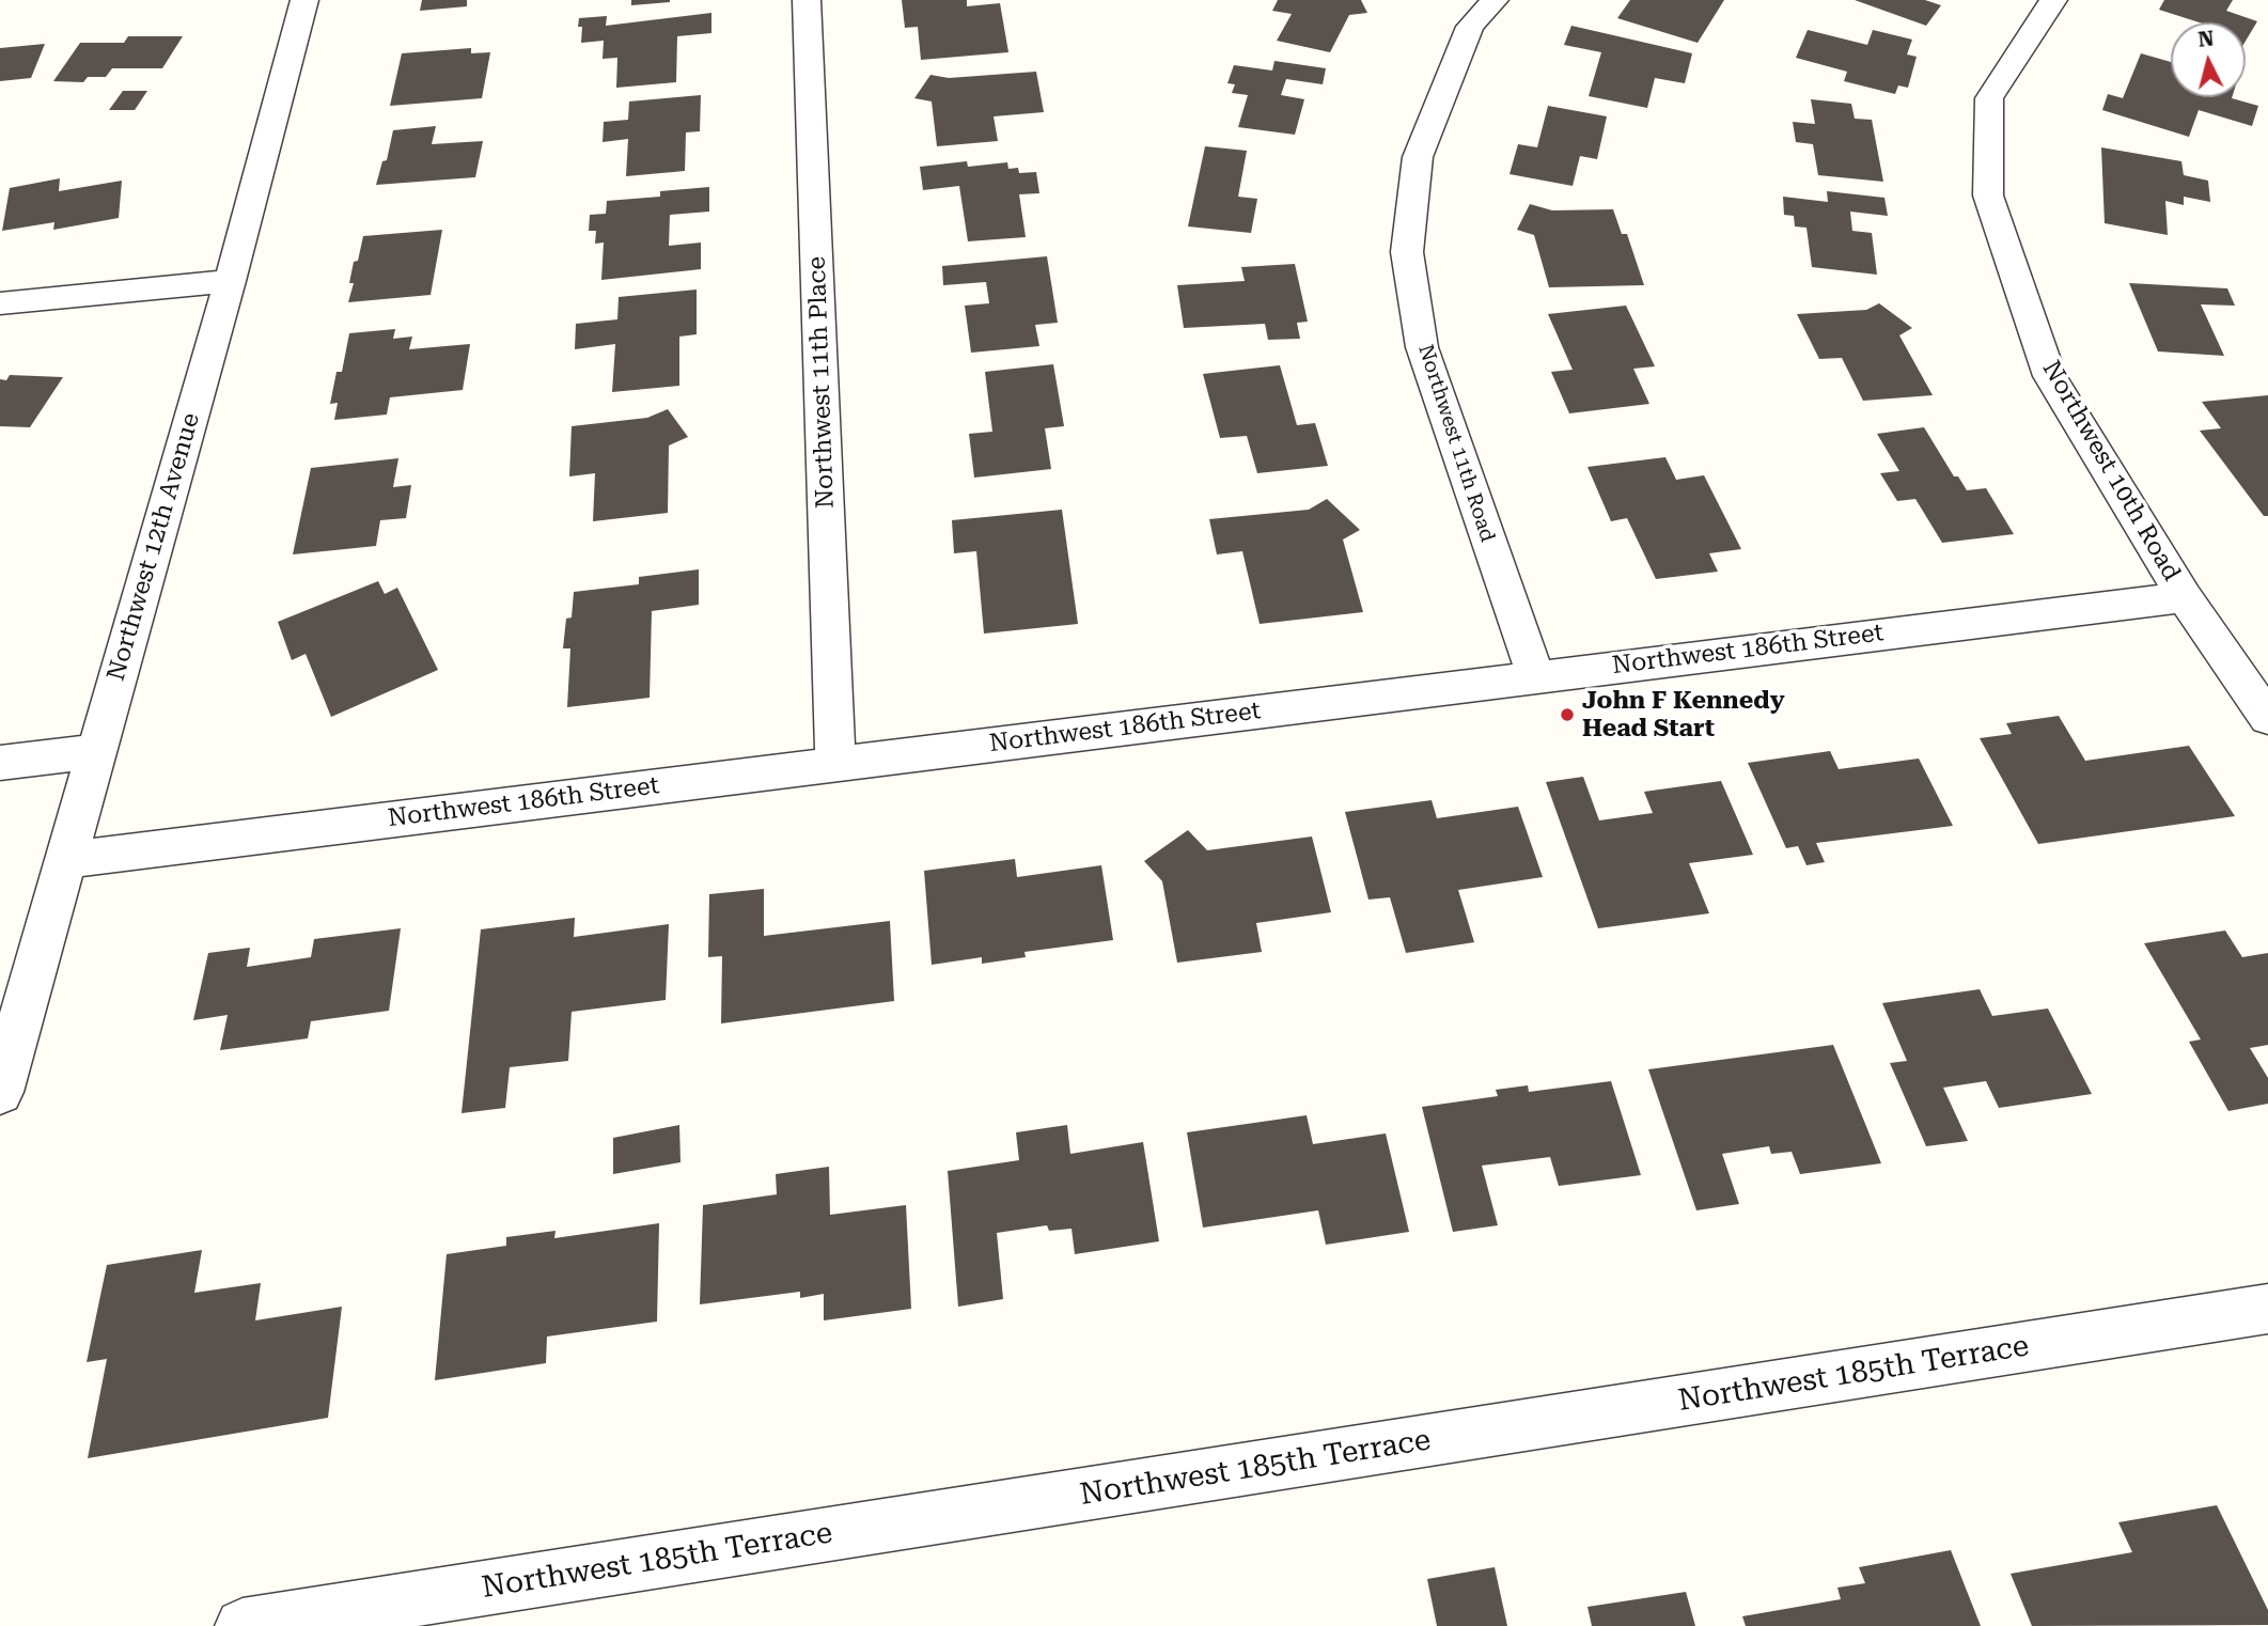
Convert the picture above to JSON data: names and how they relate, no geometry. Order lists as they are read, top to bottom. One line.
{"streets":{"street":["Northwest 11th Place","Northwest 11th Road","Northwest 10th Road","Northwest 12th Avenue","Northwest 186th Street","Northwest 185th Terrace"]},"crossings":[["Northwest 11th Place","Northwest 186th Street"],["Northwest 11th Road","Northwest 186th Street"],["Northwest 10th Road","Northwest 186th Street"],["Northwest 12th Avenue","Northwest 186th Street"]],"places":["John F Kennedy Head Start"],"north":"top"}
